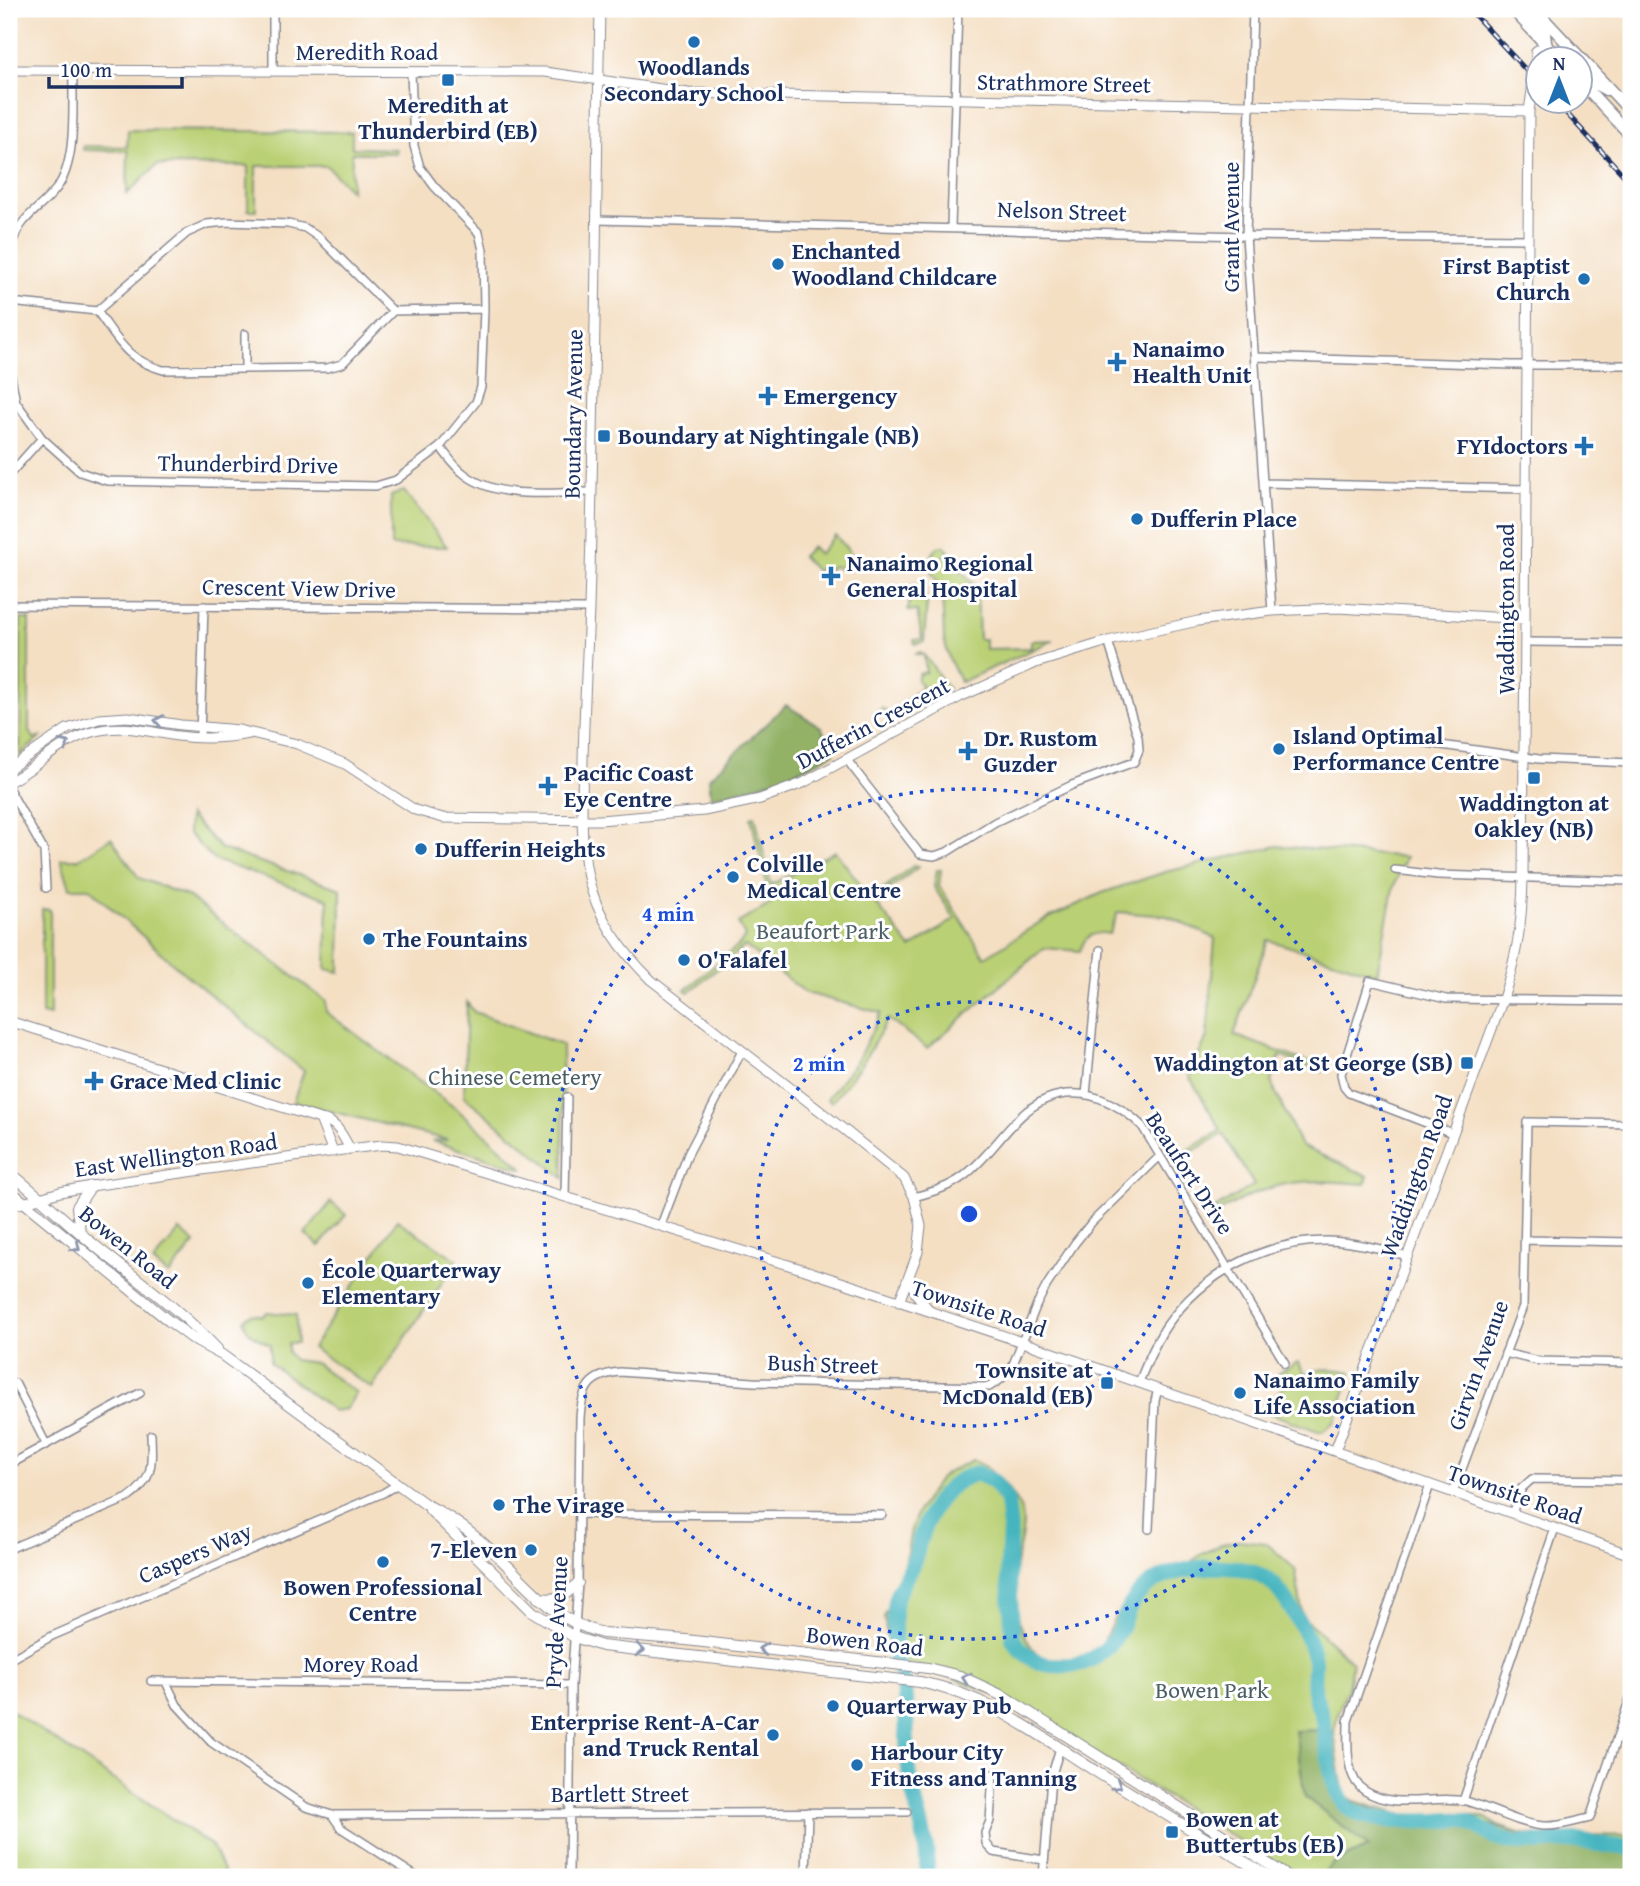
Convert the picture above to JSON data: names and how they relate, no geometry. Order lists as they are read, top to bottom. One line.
{"streets":{"main road":["Bowen Road"],"street":["Meredith Road","Strathmore Street","Nelson Street","Grant Avenue","Boundary Avenue","Thunderbird Drive","Crescent View Drive","Waddington Road","Dufferin Crescent","East Wellington Road","Beaufort Drive","Townsite Road","Bush Street","Girvin Avenue","Caspers Way","Pryde Avenue","Morey Road","Bartlett Street"]},"crossings":[["Meredith Road","Strathmore Street"],["Meredith Road","Boundary Avenue"],["Meredith Road","Thunderbird Drive"],["Strathmore Street","Grant Avenue"],["Strathmore Street","Boundary Avenue"],["Nelson Street","Grant Avenue"],["Nelson Street","Boundary Avenue"],["Nelson Street","Waddington Road"],["Grant Avenue","Dufferin Crescent"],["Boundary Avenue","Crescent View Drive"],["Boundary Avenue","Dufferin Crescent"],["Boundary Avenue","Beaufort Drive"],["Waddington Road","Dufferin Crescent"],["Waddington Road","Townsite Road"],["East Wellington Road","Bowen Road"],["East Wellington Road","Townsite Road"],["Beaufort Drive","Bush Street"],["Bowen Road","Caspers Way"],["Bowen Road","Pryde Avenue"],["Townsite Road","Bush Street"],["Townsite Road","Girvin Avenue"],["Bush Street","Pryde Avenue"],["Pryde Avenue","Morey Road"],["Pryde Avenue","Bartlett Street"]],"parks":["Beaufort Park","Chinese Cemetery","Bowen Park"],"places":{"other":["Woodlands Secondary School","Enchanted Woodland Childcare","First Baptist Church","Dufferin Place","Island Optimal Performance Centre","Dufferin Heights","Colville Medical Centre","The Fountains","O'Falafel","École Quarterway Elementary","Nanaimo Family Life Association","The Virage","7-Eleven","Bowen Professional Centre","Quarterway Pub","Enterprise Rent-A-Car and Truck Rental","Harbour City Fitness and Tanning"],"transit":["Meredith at Thunderbird (EB)","Boundary at Nightingale (NB)","Waddington at Oakley (NB)","Waddington at St George (SB)","Townsite at McDonald (EB)","Bowen at Buttertubs (EB)"],"health":["Nanaimo Health Unit","Emergency","FYIdoctors","Nanaimo Regional General Hospital","Dr. Rustom Guzder","Pacific Coast Eye Centre","Grace Med Clinic"]},"scale_bar":"100 m","north":"top","rings":["4 min","2 min"]}
